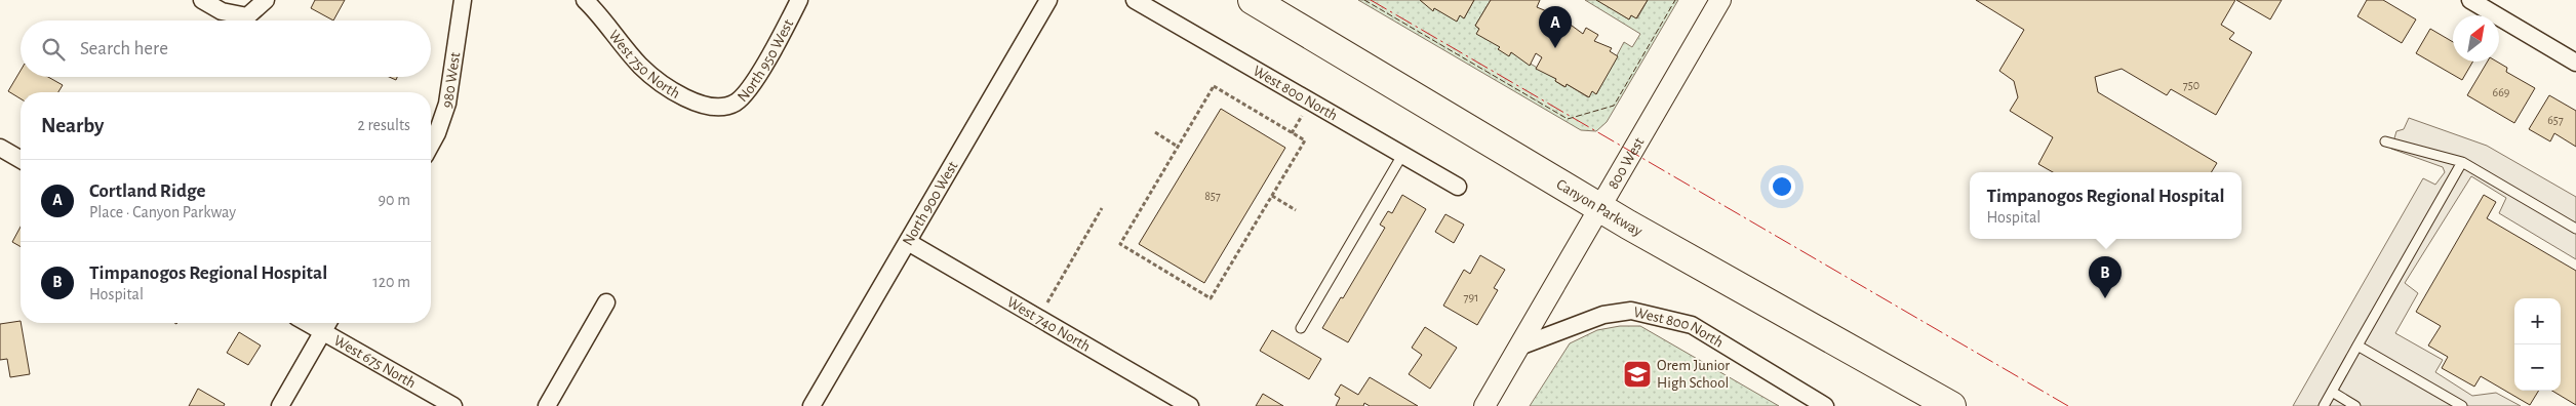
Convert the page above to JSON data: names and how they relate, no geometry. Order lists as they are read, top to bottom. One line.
{"streets":{"highway":["Canyon Parkway"],"street":["North 950 West","West 750 North","980 West","West 800 North","800 West","North 900 West","West 740 North","West 675 North"]},"crossings":[["North 950 West","West 750 North"],["West 800 North","800 West"],["800 West","Canyon Parkway"],["North 900 West","West 740 North"]],"places":{"school or university":["Orem Junior High School"]},"house_numbers":["750","669","657","857","791"],"north":"top right","page":{"pins":["A","B"],"search":"Search here","heading":["Nearby","2 results"],"list":[{"mark":"A","name":"Cortland Ridge","note":"Place · Canyon Parkway","value":"90 m"},{"mark":"B","name":"Timpanogos Regional Hospital","note":"Hospital","value":"120 m"}],"popup":["Timpanogos Regional Hospital","Hospital"],"map_buttons":["+","−"]}}
